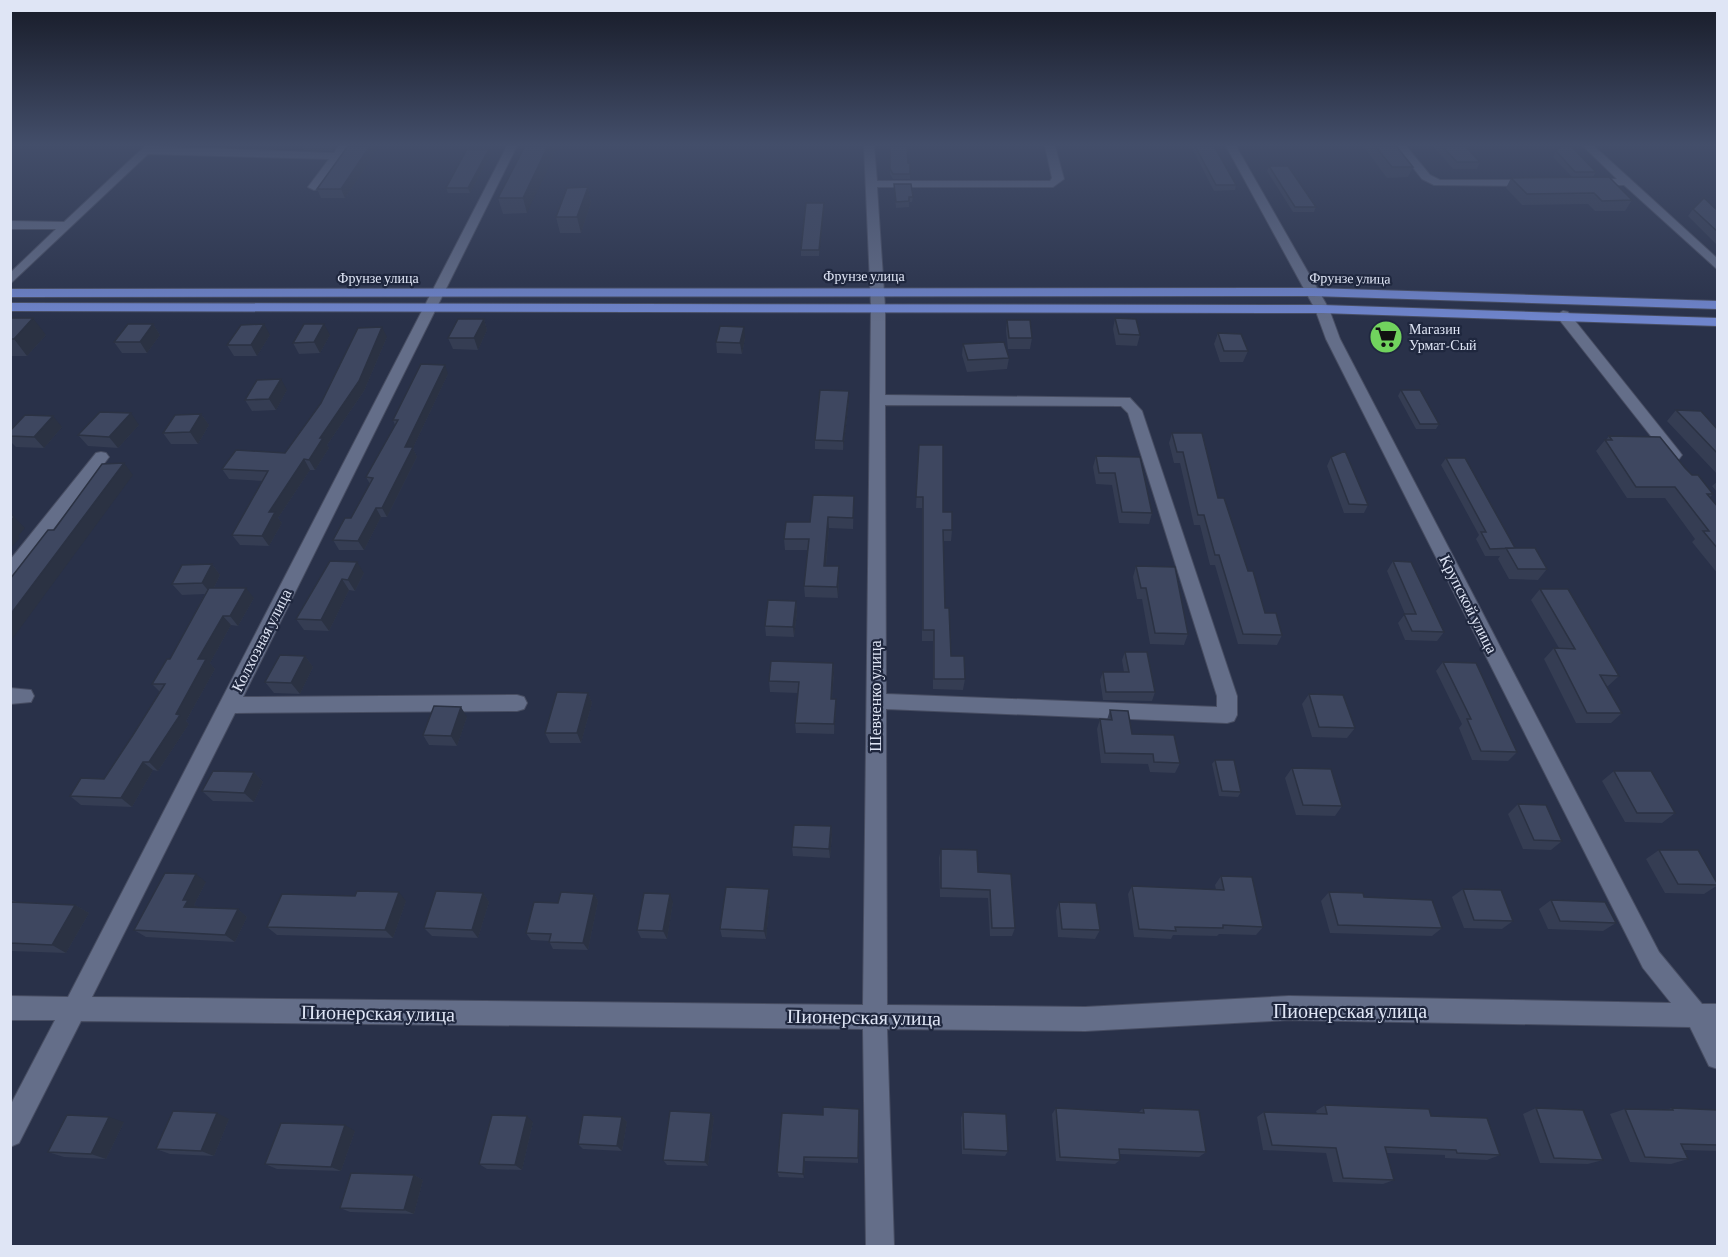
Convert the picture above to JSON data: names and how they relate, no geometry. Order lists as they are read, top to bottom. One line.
{"streets":{"main road":["Фрунзе улица"],"street":["Крупской улица","Колхозная улица","Шевченко улица","Пионерская улица"]},"crossings":[["Фрунзе улица","Крупской улица"],["Фрунзе улица","Колхозная улица"],["Фрунзе улица","Шевченко улица"],["Крупской улица","Пионерская улица"],["Колхозная улица","Пионерская улица"],["Шевченко улица","Пионерская улица"]],"places":{"supermarket":["Магазин Урмат-Сый"]}}
